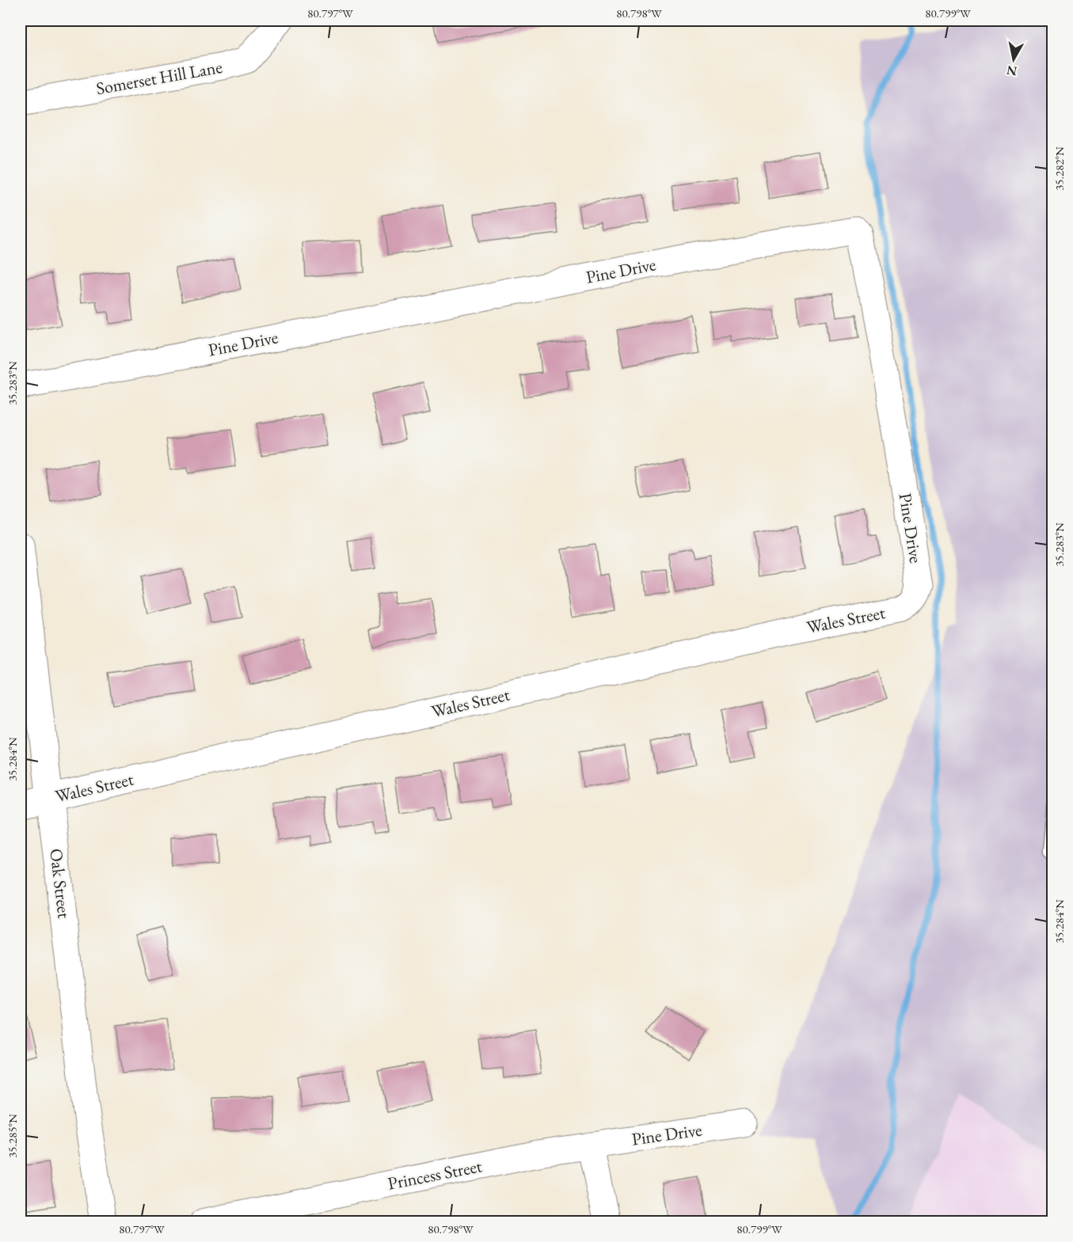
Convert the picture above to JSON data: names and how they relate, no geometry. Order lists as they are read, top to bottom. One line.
{"streets":{"street":["Somerset Hill Lane","Pine Drive","Wales Street","Oak Street","Princess Street"]},"crossings":[["Pine Drive","Wales Street"],["Pine Drive","Princess Street"],["Wales Street","Oak Street"]],"north":"bottom","coordinates":["80.797°W","80.798°W","80.799°W","35.282°N","35.283°N","35.284°N","35.285°N"]}
